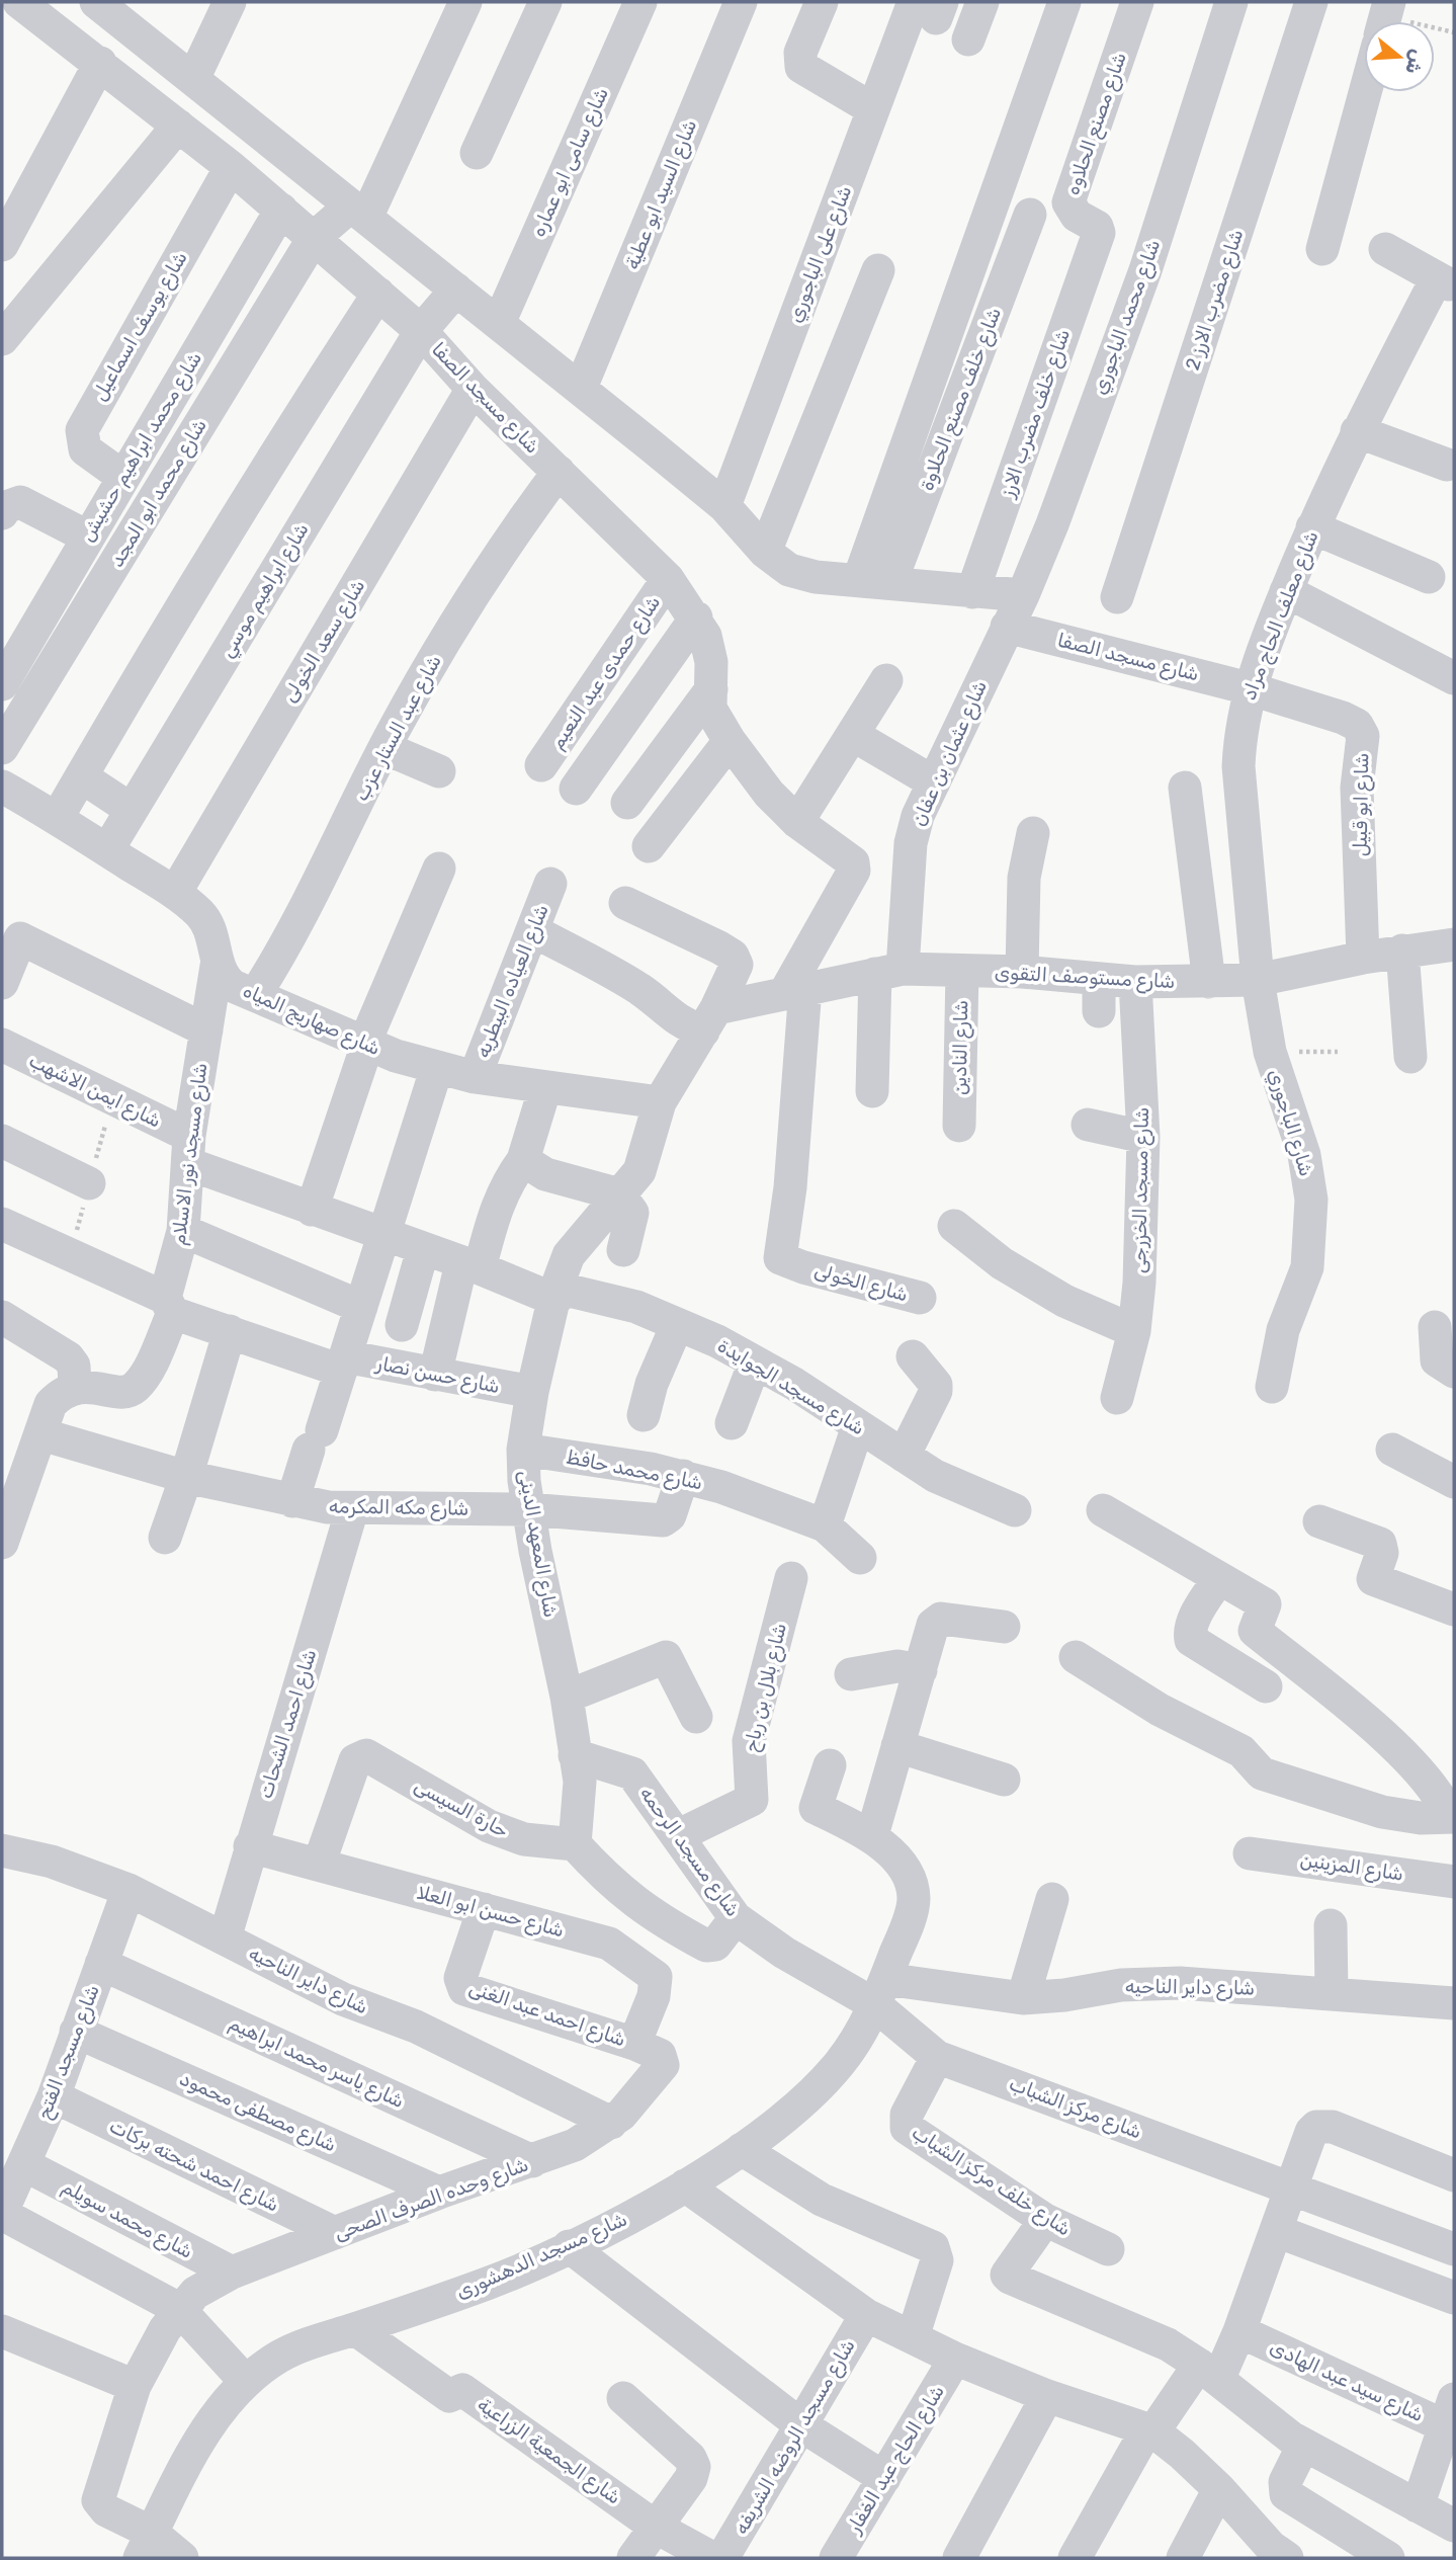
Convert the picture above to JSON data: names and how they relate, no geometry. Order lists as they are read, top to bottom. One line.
{"streets":{"street":["شارع مصنع الحلاوه","شارع سامى ابو عماره","شارع السيد ابو عطية","شارع على الباجوري","شارع مضرب الارز 2","شارع محمد الباجوري","شارع يوسف اسماعيل","شارع مسجد الصفا","شارع خلف مصنع الحلاوة","شارع خلف مضرب الارز","شارع محمد ابراهيم حشيش","شارع محمد ابو المجد","شارع ابراهيم موسي","شارع معلف الحاج مراد","شارع سعد الخولى","شارع حمدى عبد النعيم","شارع عبد الستار عزب","شارع عثمان بن عفان","شارع ابو قبيل","شارع مستوصف التقوى","شارع العياده البيطريه","شارع صهاريج المياه","شارع النادين","شارع ايمن الاشهب","شارع الباجوري","شارع مسجد نور الاسلام","شارع مسجد الخزرجى","شارع الخولى","شارع حسن نصار","شارع مسجد الجوايدة","شارع محمد حافظ","شارع مكه المكرمه","شارع المعهد الدينى","شارع بلال بن رباح","شارع احمد الشحات","حارة السيسى","شارع مسجد الرحمه","شارع المزينين","شارع حسن ابو العلا","شارع داير الناحيه","شارع احمد عبد الغنى","شارع مسجد الفتح","شارع ياسر محمد ابراهيم","شارع مركز الشباب","شارع مصطفى محمود","شارع احمد شحته بركات","شارع خلف مركز الشباب","شارع وحده الصرف الصحى","شارع محمد سويلم","شارع مسجد الدهشورى","شارع سيد عبد الهادى","شارع مسجد الروضه الشريفه","شارع الجمعية الزراعية","شارع الحاج عبد الغفار"]},"crossings":[["شارع مصنع الحلاوه","شارع خلف مضرب الارز"],["شارع محمد الباجوري","شارع مسجد الصفا"],["شارع محمد الباجوري","شارع عثمان بن عفان"],["شارع يوسف اسماعيل","شارع مسجد الصفا"],["شارع يوسف اسماعيل","شارع محمد ابراهيم حشيش"],["شارع مسجد الصفا","شارع محمد ابراهيم حشيش"],["شارع مسجد الصفا","شارع محمد ابو المجد"],["شارع مسجد الصفا","شارع ابراهيم موسي"],["شارع مسجد الصفا","شارع معلف الحاج مراد"],["شارع مسجد الصفا","شارع سعد الخولى"],["شارع مسجد الصفا","شارع حمدى عبد النعيم"],["شارع مسجد الصفا","شارع عبد الستار عزب"],["شارع مسجد الصفا","شارع عثمان بن عفان"],["شارع مسجد الصفا","شارع ابو قبيل"],["شارع مسجد الصفا","شارع مستوصف التقوى"],["شارع مسجد الصفا","شارع الخولى"],["شارع معلف الحاج مراد","شارع ابو قبيل"],["شارع معلف الحاج مراد","شارع مستوصف التقوى"],["شارع معلف الحاج مراد","شارع الباجوري"],["شارع عبد الستار عزب","شارع صهاريج المياه"],["شارع عثمان بن عفان","شارع مستوصف التقوى"],["شارع ابو قبيل","شارع مستوصف التقوى"],["شارع مستوصف التقوى","شارع النادين"],["شارع مستوصف التقوى","شارع الباجوري"],["شارع مستوصف التقوى","شارع مسجد الخزرجى"],["شارع مستوصف التقوى","شارع الخولى"],["شارع مستوصف التقوى","شارع المعهد الدينى"],["شارع العياده البيطريه","شارع صهاريج المياه"],["شارع صهاريج المياه","شارع مسجد نور الاسلام"],["شارع صهاريج المياه","شارع المعهد الدينى"],["شارع ايمن الاشهب","شارع مسجد نور الاسلام"],["شارع مسجد نور الاسلام","شارع حسن نصار"],["شارع حسن نصار","شارع المعهد الدينى"],["شارع مسجد الجوايدة","شارع المعهد الدينى"],["شارع محمد حافظ","شارع مكه المكرمه"],["شارع محمد حافظ","شارع المعهد الدينى"],["شارع مكه المكرمه","شارع المعهد الدينى"],["شارع مكه المكرمه","شارع احمد الشحات"],["شارع المعهد الدينى","حارة السيسى"],["شارع المعهد الدينى","شارع مسجد الرحمه"],["شارع بلال بن رباح","شارع مسجد الرحمه"],["شارع احمد الشحات","شارع حسن ابو العلا"],["شارع احمد الشحات","شارع داير الناحيه"],["حارة السيسى","شارع حسن ابو العلا"],["شارع مسجد الرحمه","شارع داير الناحيه"],["شارع مسجد الرحمه","شارع مركز الشباب"],["شارع مسجد الرحمه","شارع مسجد الدهشورى"],["شارع حسن ابو العلا","شارع احمد عبد الغنى"],["شارع داير الناحيه","شارع مسجد الفتح"],["شارع داير الناحيه","شارع مركز الشباب"],["شارع داير الناحيه","شارع وحده الصرف الصحى"],["شارع داير الناحيه","شارع مسجد الدهشورى"],["شارع احمد عبد الغنى","شارع وحده الصرف الصحى"],["شارع مسجد الفتح","شارع ياسر محمد ابراهيم"],["شارع مسجد الفتح","شارع مصطفى محمود"],["شارع مسجد الفتح","شارع احمد شحته بركات"],["شارع مسجد الفتح","شارع محمد سويلم"],["شارع ياسر محمد ابراهيم","شارع وحده الصرف الصحى"],["شارع مركز الشباب","شارع خلف مركز الشباب"],["شارع مركز الشباب","شارع مسجد الدهشورى"],["شارع مصطفى محمود","شارع وحده الصرف الصحى"],["شارع احمد شحته بركات","شارع وحده الصرف الصحى"],["شارع وحده الصرف الصحى","شارع محمد سويلم"],["شارع وحده الصرف الصحى","شارع مسجد الدهشورى"],["شارع مسجد الدهشورى","شارع الجمعية الزراعية"]],"north":"right"}
